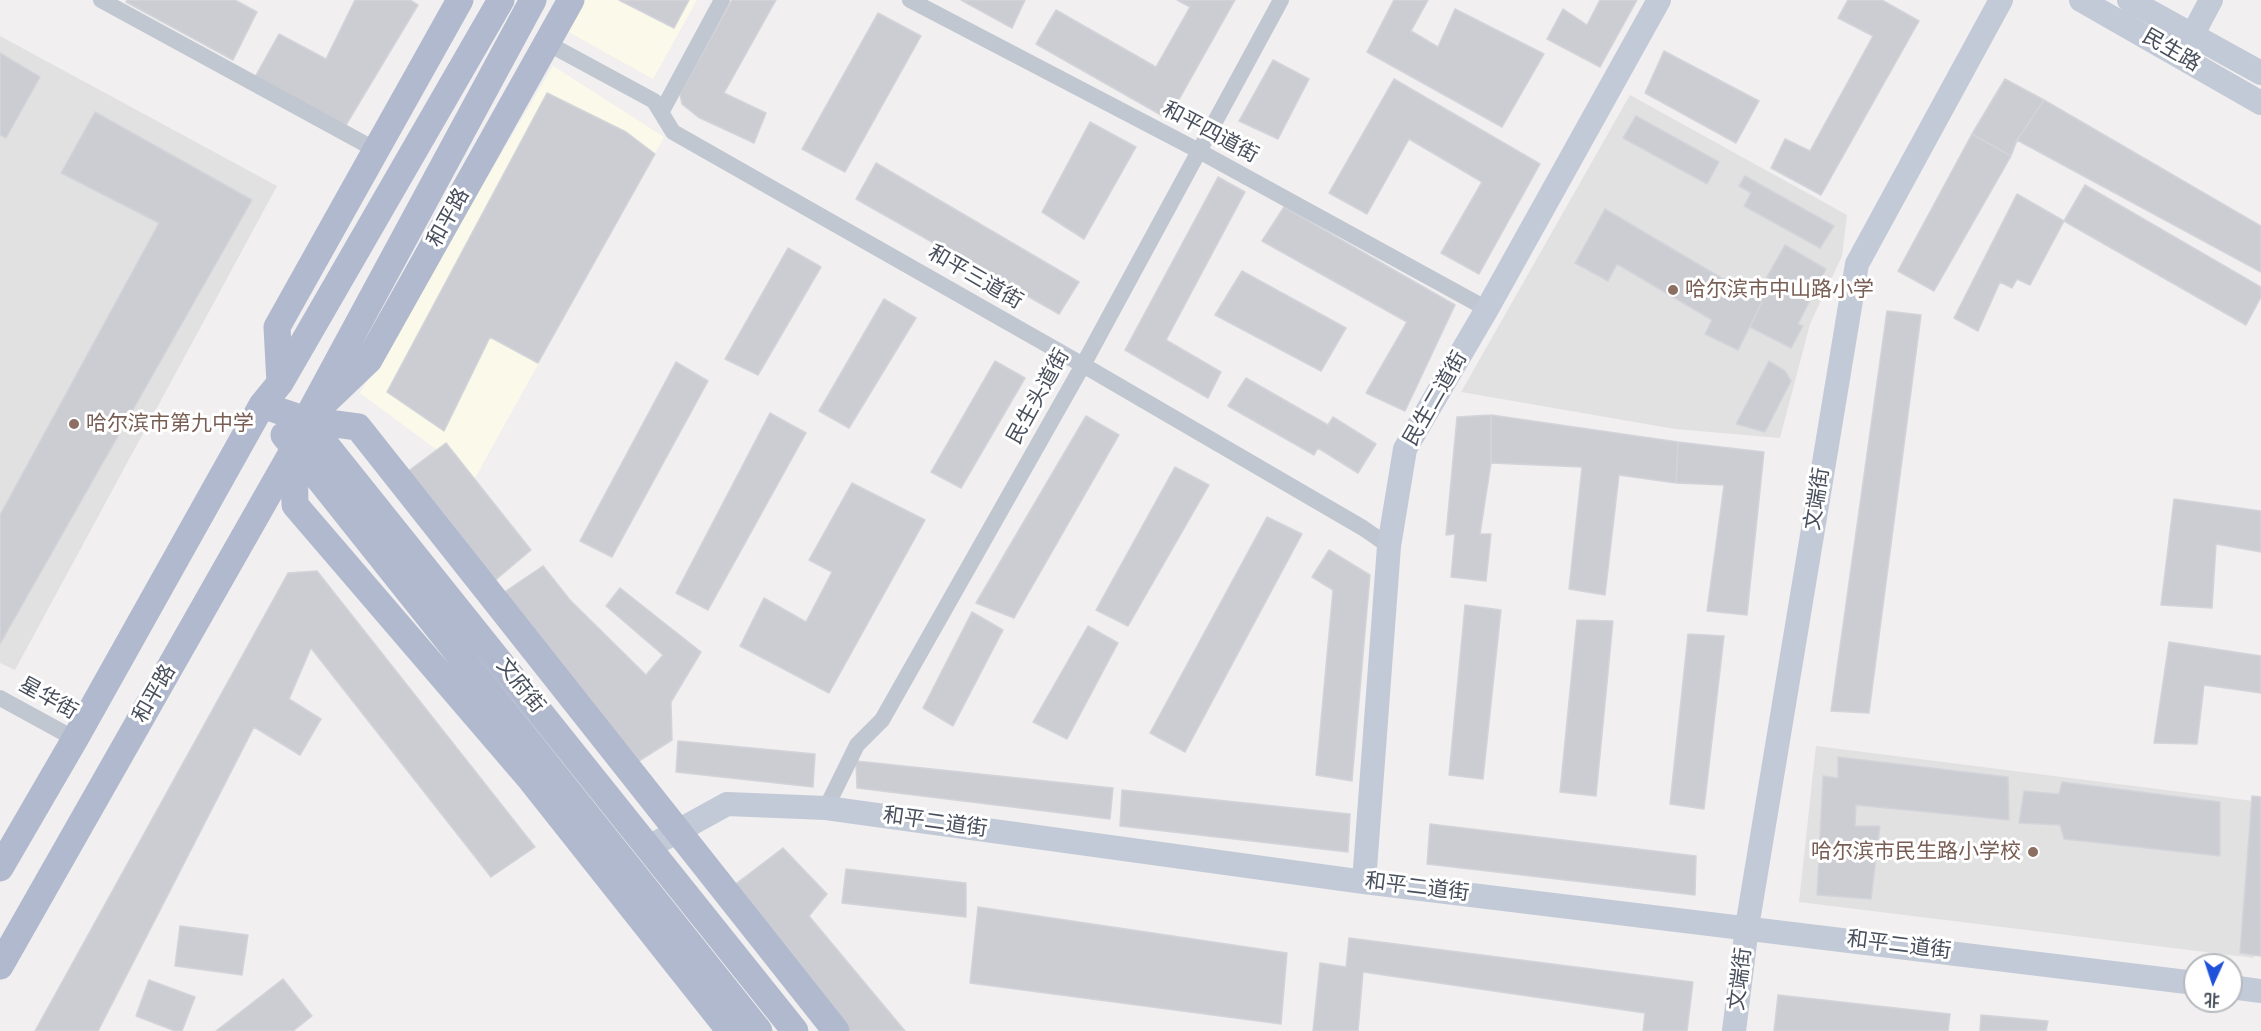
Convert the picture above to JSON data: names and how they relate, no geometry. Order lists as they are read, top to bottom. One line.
{"streets":{"main road":["和平路","文府街"],"street":["民生路","和平四道街","和平三道街","民生头道街","民生二道街","文端街","星华街","和平二道街"]},"crossings":[["和平四道街","民生头道街"],["和平四道街","民生二道街"],["和平路","和平三道街"],["和平路","文府街"],["和平三道街","民生头道街"],["和平三道街","民生二道街"],["民生头道街","和平二道街"],["民生二道街","和平二道街"],["文端街","和平二道街"],["文府街","和平二道街"]],"places":["哈尔滨市中山路小学","哈尔滨市第九中学","哈尔滨市民生路小学校"],"north":"bottom"}
